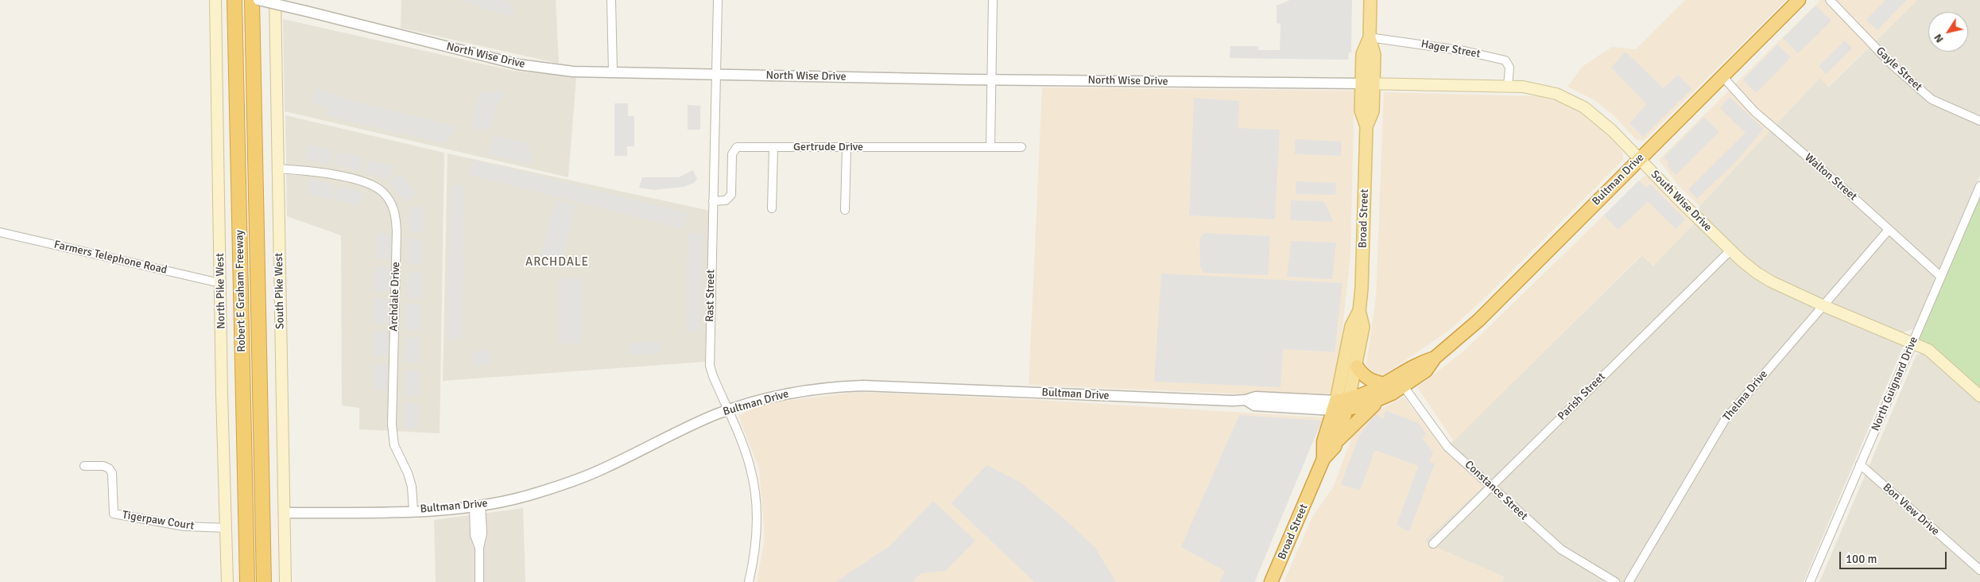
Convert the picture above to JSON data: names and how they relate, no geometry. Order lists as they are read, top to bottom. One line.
{"streets":{"highway":["Bultman Drive","Broad Street","Robert E Graham Freeway"],"main road":["South Wise Drive","North Pike West","South Pike West"],"street":["Hager Street","North Wise Drive","Gayle Street","Gertrude Drive","Walton Street","Farmers Telephone Road","Rast Street","Archdale Drive","North Guignard Drive","Thelma Drive","Parish Street","Constance Street","Bon View Drive","Tigerpaw Court"]},"crossings":[["Hager Street","South Wise Drive"],["Hager Street","Broad Street"],["North Wise Drive","South Wise Drive"],["North Wise Drive","Broad Street"],["North Wise Drive","Rast Street"],["Gertrude Drive","Rast Street"],["Walton Street","Bultman Drive"],["Walton Street","North Guignard Drive"],["Walton Street","Thelma Drive"],["Bultman Drive","South Wise Drive"],["Bultman Drive","Broad Street"],["Bultman Drive","South Pike West"],["Bultman Drive","Rast Street"],["Bultman Drive","Archdale Drive"],["Bultman Drive","Constance Street"],["South Wise Drive","Broad Street"],["South Wise Drive","North Guignard Drive"],["South Wise Drive","Thelma Drive"],["South Wise Drive","Parish Street"],["Farmers Telephone Road","North Pike West"],["North Pike West","Tigerpaw Court"],["South Pike West","Archdale Drive"],["North Guignard Drive","Bon View Drive"],["Parish Street","Constance Street"]],"districts":["ARCHDALE"],"scale_bar":"100 m","north":"bottom left"}
